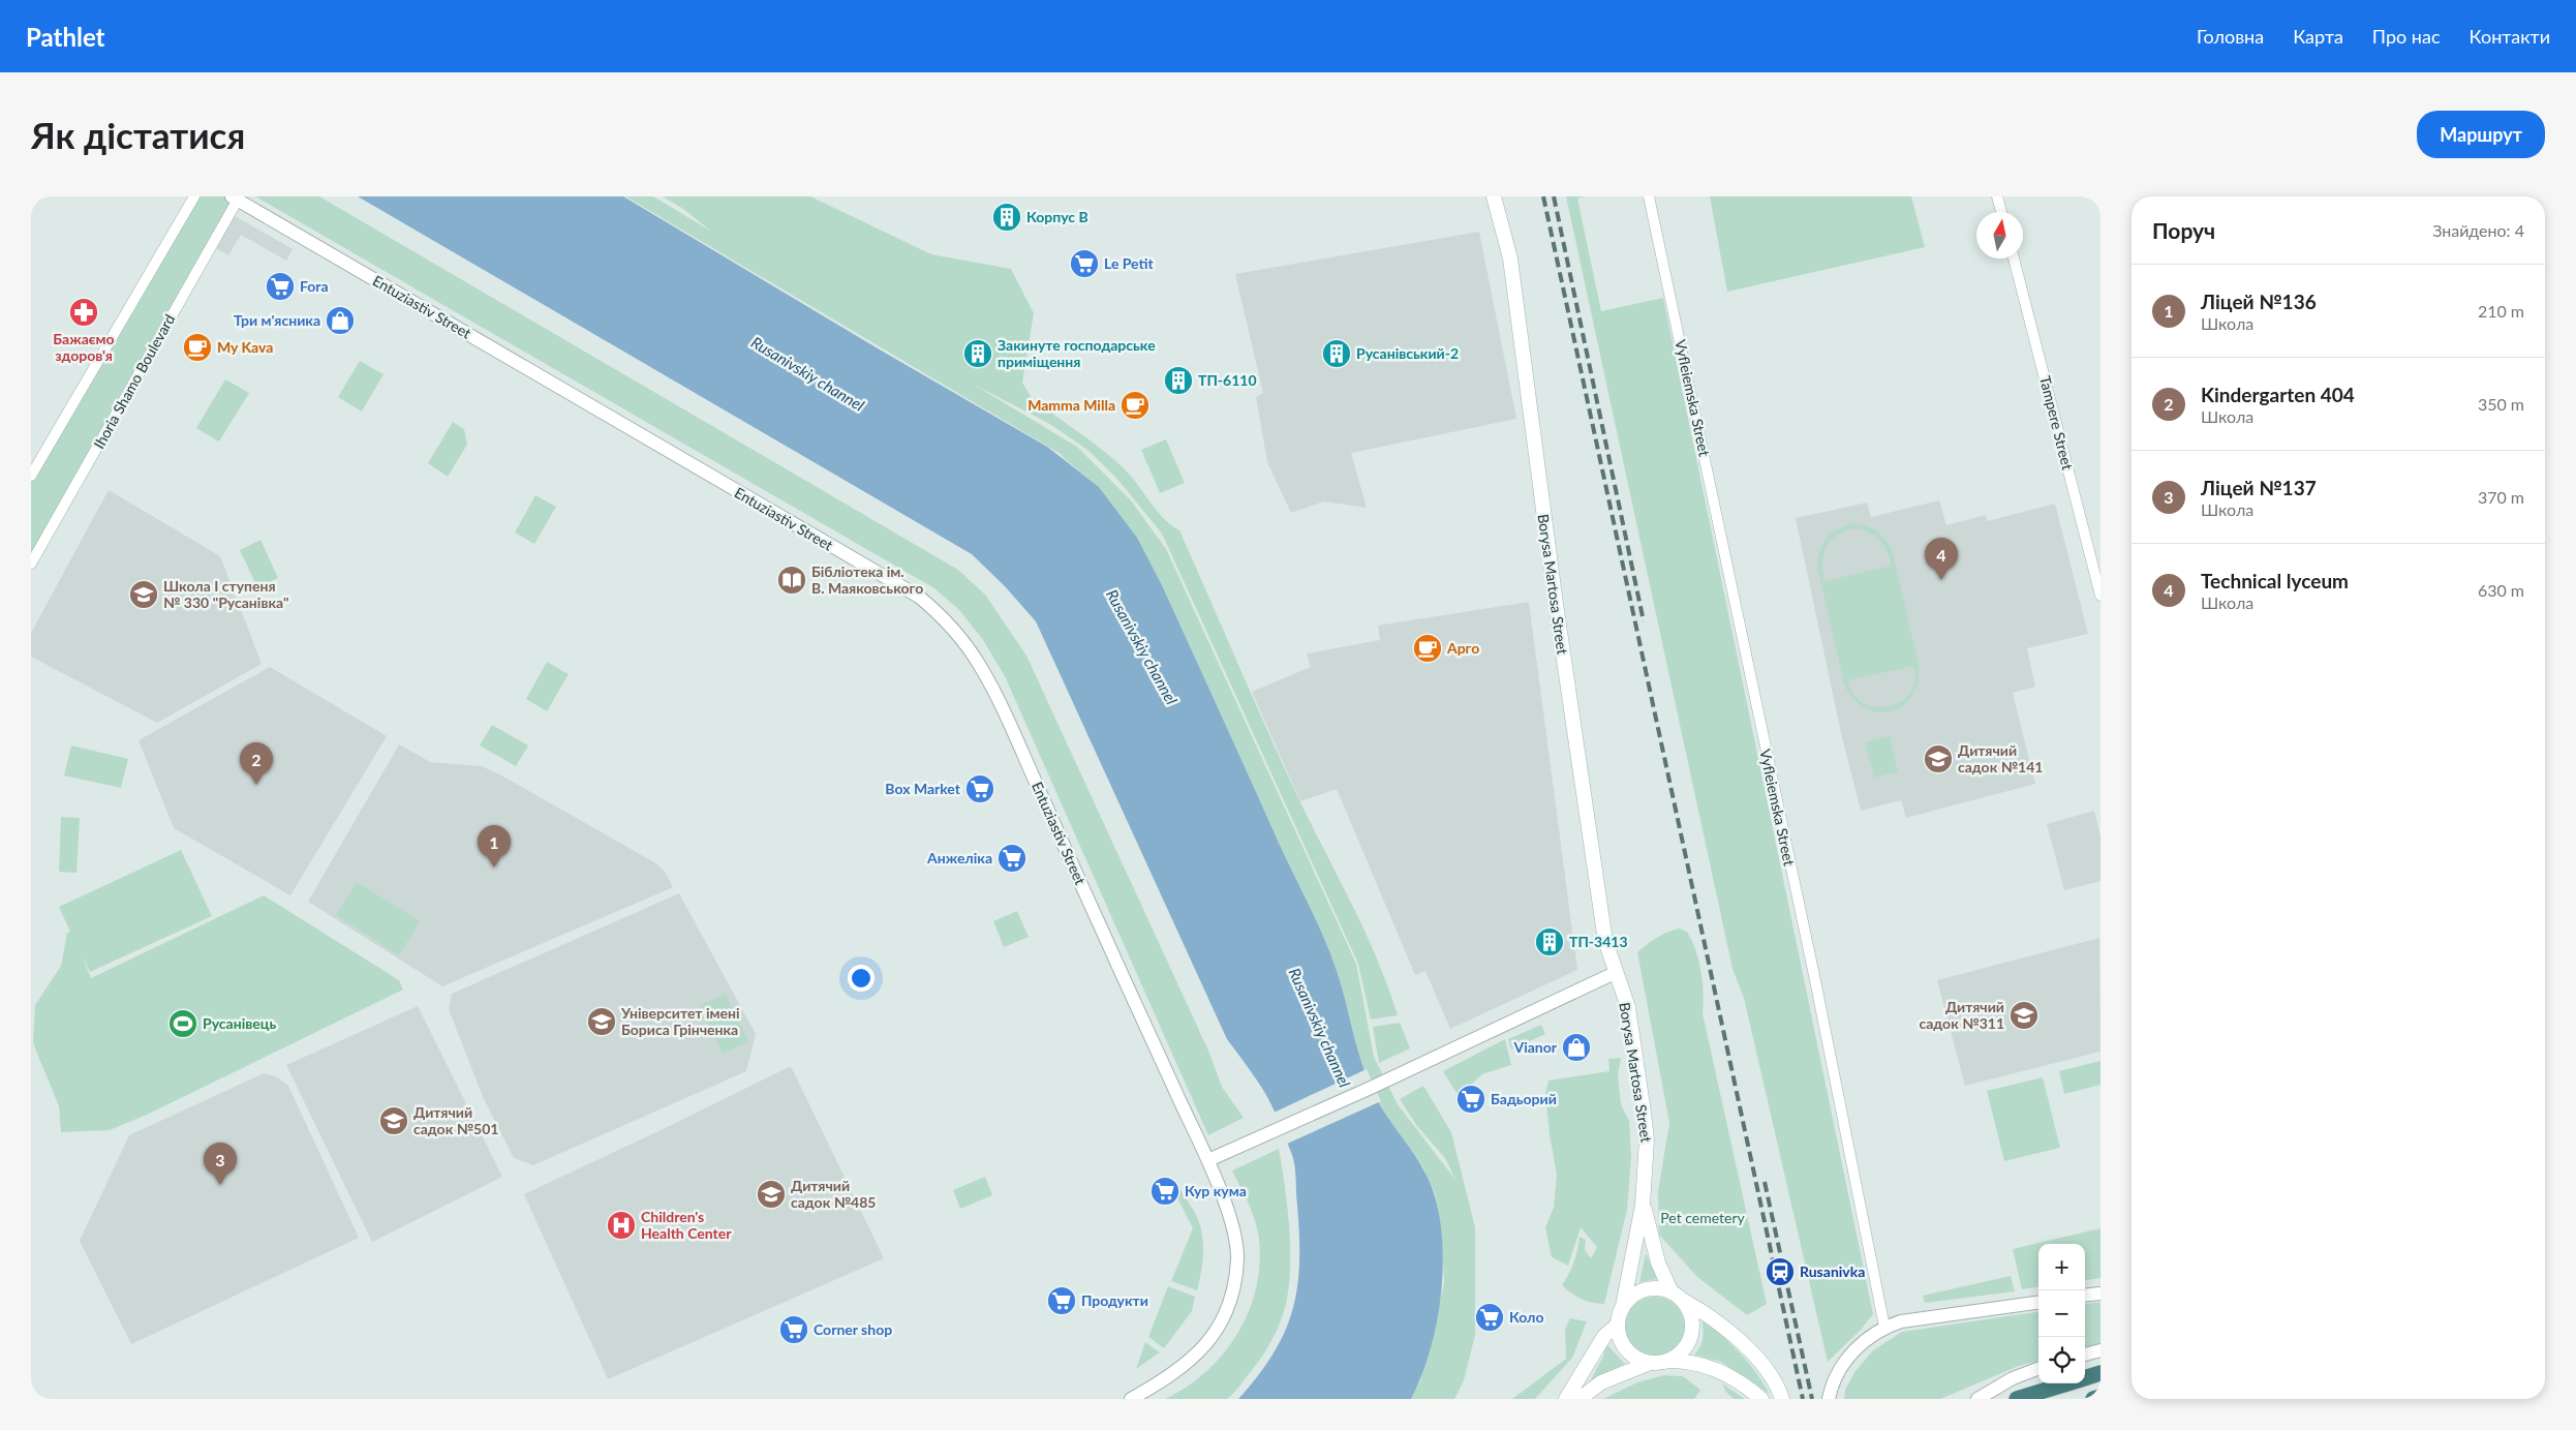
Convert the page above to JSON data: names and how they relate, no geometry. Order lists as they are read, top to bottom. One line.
{"streets":{"main road":["Borysa Martosa Street"],"street":["Entuziastiv Street","Ihoria Shamo Boulevard","Vyfleiemska Street","Tampere Street"]},"crossings":[["Entuziastiv Street","Ihoria Shamo Boulevard"]],"water":["Rusanivskiy channel"],"parks":["Pet cemetery"],"places":{"building":["Корпус В","Закинуте господарське приміщення","Русанівський-2","ТП-6110","ТП-3413"],"supermarket":["Le Petit","Fora","Box Market","Анжеліка","Бадьорий","Кур кума","Продукти","Коло","Corner shop"],"pharmacy":["Бажаємо здоров'я"],"shop":["Три м'ясника","Vianor"],"cafe":["My Kava","Mamma Milla","Арго"],"library":["Бібліотека ім. В. Маяковського"],"school or university":["Школа І ступеня № 330 \"Русанівка\"","Дитячий садок №141","Дитячий садок №311","Університет імені Бориса Грінченка","Дитячий садок №501","Дитячий садок №485"],"sports":["Русанівець"],"hospital":["Children's Health Center"],"station":["Rusanivka"]},"north":"top","page":{"header":"Pathlet","nav":["Головна","Карта","Про нас","Контакти"],"buttons":"Маршрут","title":"Як дістатися","heading":["Поруч","Знайдено: 4"],"list":[{"mark":"1","name":"Ліцей №136","note":"Школа","value":"210 m"},{"mark":"2","name":"Kindergarten 404","note":"Школа","value":"350 m"},{"mark":"3","name":"Ліцей №137","note":"Школа","value":"370 m"},{"mark":"4","name":"Technical lyceum","note":"Школа","value":"630 m"}],"pins":["4","2","1","3"],"map_buttons":["+","−"]}}
